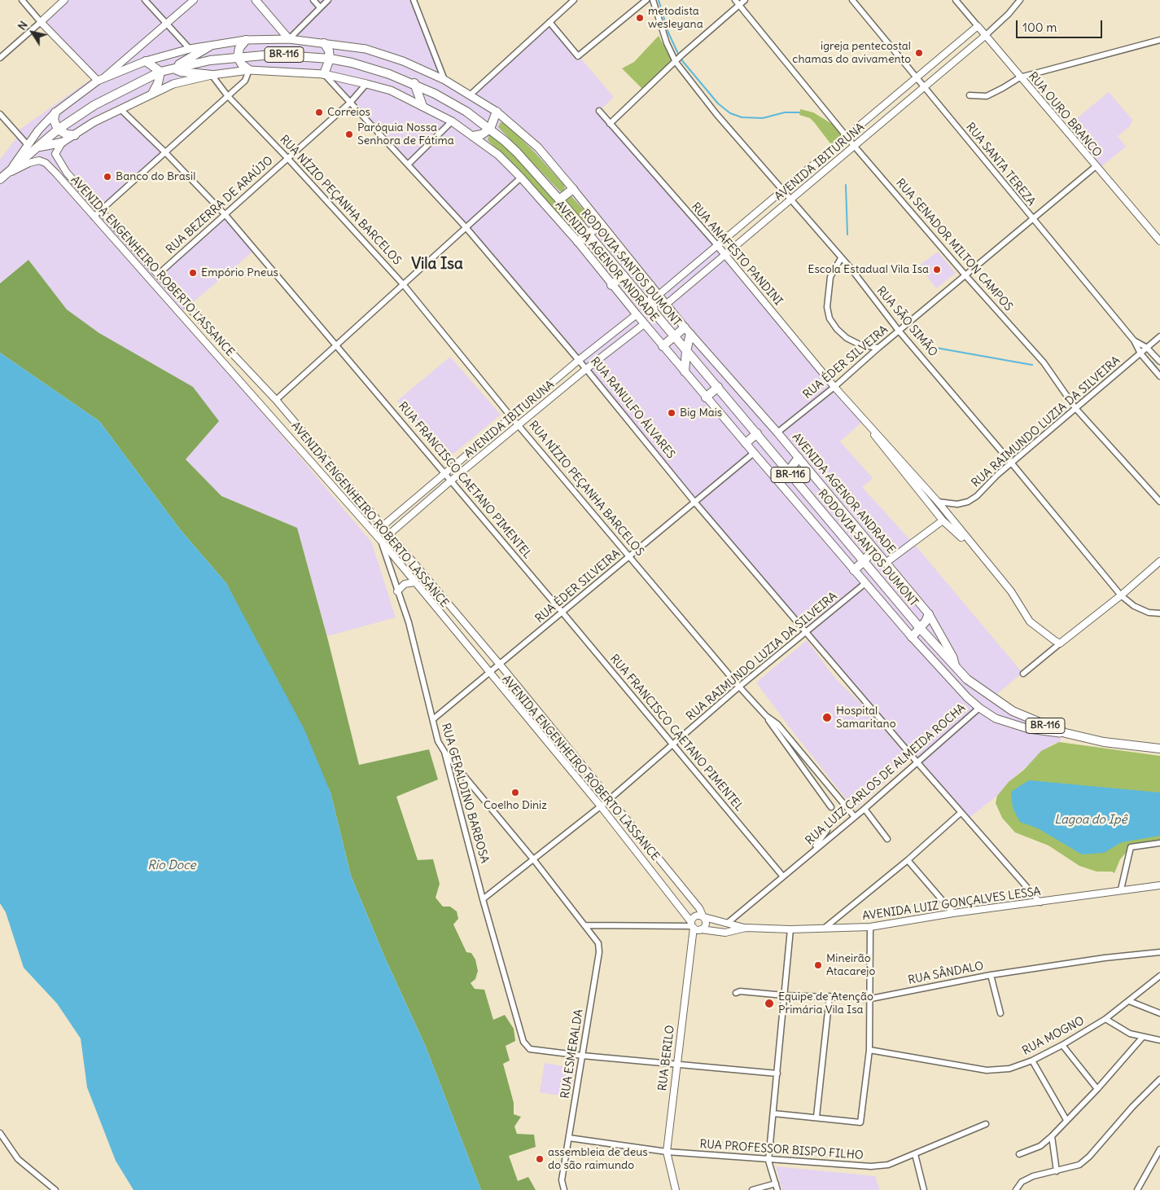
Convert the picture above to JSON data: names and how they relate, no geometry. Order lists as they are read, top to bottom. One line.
{"streets":{"highway":["BR-116","RODOVIA SANTOS DUMONT"],"main road":["AVENIDA AGENOR ANDRADE"],"street":["RUA OURO BRANCO","AVENIDA IBITURUNA","RUA SANTA TEREZA","RUA NÍZIO PEÇANHA BARCELOS","RUA BEZERRA DE ARAÚJO","RUA SENADOR MILTON CAMPOS","RUA ANAFESTO PANDINI","AVENIDA ENGENHEIRO ROBERTO LASSANCE","RUA SÃO SIMÃO","RUA ÉDER SILVEIRA","RUA RANULFO ÁLVARES","RUA RAIMUNDO LUZIA DA SILVEIRA","RUA FRANCISCO CAETANO PIMENTEL","RUA LUIZ CARLOS DE ALMEIDA ROCHA","RUA GERALDINO BARBOSA","AVENIDA LUIZ GONÇALVES LESSA","RUA SÂNDALO","RUA MOGNO","RUA ESMERALDA","RUA BERILO","RUA PROFESSOR BISPO FILHO"]},"crossings":[["RUA OURO BRANCO","AVENIDA IBITURUNA"],["RUA OURO BRANCO","RUA ÉDER SILVEIRA"],["AVENIDA IBITURUNA","RUA SANTA TEREZA"],["AVENIDA IBITURUNA","RUA NÍZIO PEÇANHA BARCELOS"],["AVENIDA IBITURUNA","RUA SENADOR MILTON CAMPOS"],["AVENIDA IBITURUNA","RUA ANAFESTO PANDINI"],["AVENIDA IBITURUNA","AVENIDA AGENOR ANDRADE"],["AVENIDA IBITURUNA","AVENIDA ENGENHEIRO ROBERTO LASSANCE"],["AVENIDA IBITURUNA","RUA SÃO SIMÃO"],["AVENIDA IBITURUNA","RUA RANULFO ÁLVARES"],["AVENIDA IBITURUNA","RUA FRANCISCO CAETANO PIMENTEL"],["RUA SANTA TEREZA","RUA ÉDER SILVEIRA"],["RUA SANTA TEREZA","RUA RAIMUNDO LUZIA DA SILVEIRA"],["RUA NÍZIO PEÇANHA BARCELOS","RUA BEZERRA DE ARAÚJO"],["RUA NÍZIO PEÇANHA BARCELOS","AVENIDA AGENOR ANDRADE"],["RUA NÍZIO PEÇANHA BARCELOS","RUA ÉDER SILVEIRA"],["RUA NÍZIO PEÇANHA BARCELOS","RUA RAIMUNDO LUZIA DA SILVEIRA"],["RUA NÍZIO PEÇANHA BARCELOS","RUA LUIZ CARLOS DE ALMEIDA ROCHA"],["RUA BEZERRA DE ARAÚJO","AVENIDA AGENOR ANDRADE"],["RUA BEZERRA DE ARAÚJO","AVENIDA ENGENHEIRO ROBERTO LASSANCE"],["RUA BEZERRA DE ARAÚJO","RUA RANULFO ÁLVARES"],["RUA BEZERRA DE ARAÚJO","RUA FRANCISCO CAETANO PIMENTEL"],["RUA SENADOR MILTON CAMPOS","RUA ÉDER SILVEIRA"],["RUA SENADOR MILTON CAMPOS","RUA RAIMUNDO LUZIA DA SILVEIRA"],["RUA ANAFESTO PANDINI","RUA ÉDER SILVEIRA"],["RUA ANAFESTO PANDINI","RUA RAIMUNDO LUZIA DA SILVEIRA"],["AVENIDA AGENOR ANDRADE","AVENIDA ENGENHEIRO ROBERTO LASSANCE"],["AVENIDA AGENOR ANDRADE","RODOVIA SANTOS DUMONT"],["AVENIDA AGENOR ANDRADE","RUA ÉDER SILVEIRA"],["AVENIDA AGENOR ANDRADE","RUA RANULFO ÁLVARES"],["AVENIDA AGENOR ANDRADE","RUA RAIMUNDO LUZIA DA SILVEIRA"],["AVENIDA AGENOR ANDRADE","RUA FRANCISCO CAETANO PIMENTEL"],["AVENIDA AGENOR ANDRADE","RUA LUIZ CARLOS DE ALMEIDA ROCHA"],["AVENIDA ENGENHEIRO ROBERTO LASSANCE","RODOVIA SANTOS DUMONT"],["AVENIDA ENGENHEIRO ROBERTO LASSANCE","RUA ÉDER SILVEIRA"],["AVENIDA ENGENHEIRO ROBERTO LASSANCE","RUA RAIMUNDO LUZIA DA SILVEIRA"],["AVENIDA ENGENHEIRO ROBERTO LASSANCE","RUA GERALDINO BARBOSA"],["AVENIDA ENGENHEIRO ROBERTO LASSANCE","AVENIDA LUIZ GONÇALVES LESSA"],["AVENIDA ENGENHEIRO ROBERTO LASSANCE","RUA BERILO"],["RUA SÃO SIMÃO","RUA ÉDER SILVEIRA"],["RUA SÃO SIMÃO","RUA RAIMUNDO LUZIA DA SILVEIRA"],["RUA ÉDER SILVEIRA","RUA RANULFO ÁLVARES"],["RUA ÉDER SILVEIRA","RUA FRANCISCO CAETANO PIMENTEL"],["RUA ÉDER SILVEIRA","RUA GERALDINO BARBOSA"],["RUA RANULFO ÁLVARES","RUA RAIMUNDO LUZIA DA SILVEIRA"],["RUA RANULFO ÁLVARES","RUA LUIZ CARLOS DE ALMEIDA ROCHA"],["RUA RANULFO ÁLVARES","AVENIDA LUIZ GONÇALVES LESSA"],["RUA RAIMUNDO LUZIA DA SILVEIRA","RUA FRANCISCO CAETANO PIMENTEL"],["RUA RAIMUNDO LUZIA DA SILVEIRA","RUA GERALDINO BARBOSA"],["RUA RAIMUNDO LUZIA DA SILVEIRA","RUA ESMERALDA"],["RUA FRANCISCO CAETANO PIMENTEL","RUA LUIZ CARLOS DE ALMEIDA ROCHA"],["RUA LUIZ CARLOS DE ALMEIDA ROCHA","AVENIDA LUIZ GONÇALVES LESSA"],["RUA GERALDINO BARBOSA","RUA ESMERALDA"],["AVENIDA LUIZ GONÇALVES LESSA","RUA BERILO"],["RUA ESMERALDA","RUA PROFESSOR BISPO FILHO"],["RUA BERILO","RUA PROFESSOR BISPO FILHO"]],"districts":["Vila Isa"],"water":["Lagoa do Ipê","Rio Doce"],"places":["metodista wesleyana","igreja pentecostal chamas do avivamento","Correios","Paróquia Nossa Senhora de Fátima","Banco do Brasil","Escola Estadual Vila Isa","Empório Pneus","Big Mais","Hospital Samaritano","Coelho Diniz","Mineirão Atacarejo","Equipe de Atenção Primária Vila Isa","assembleia de deus do são raimundo"],"scale_bar":"100 m","north":"top left"}
